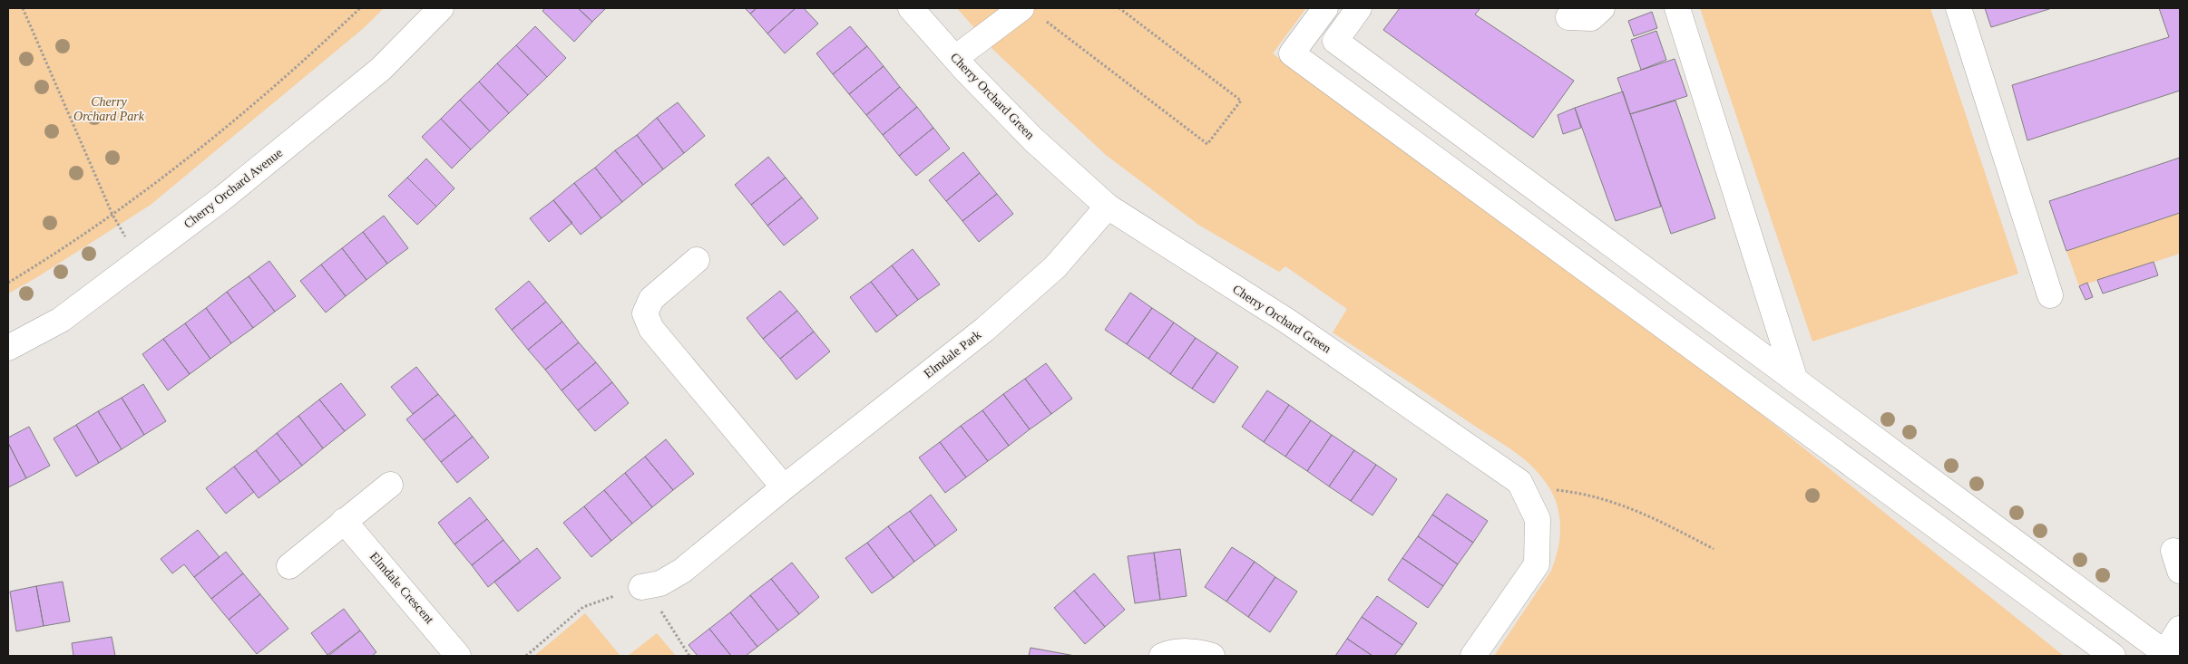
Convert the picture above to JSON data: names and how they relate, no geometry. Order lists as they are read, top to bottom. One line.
{"streets":{"street":["Cherry Orchard Green","Cherry Orchard Avenue","Elmdale Park","Elmdale Crescent"]},"crossings":[["Cherry Orchard Green","Elmdale Park"]],"parks":["Cherry Orchard Park"]}
